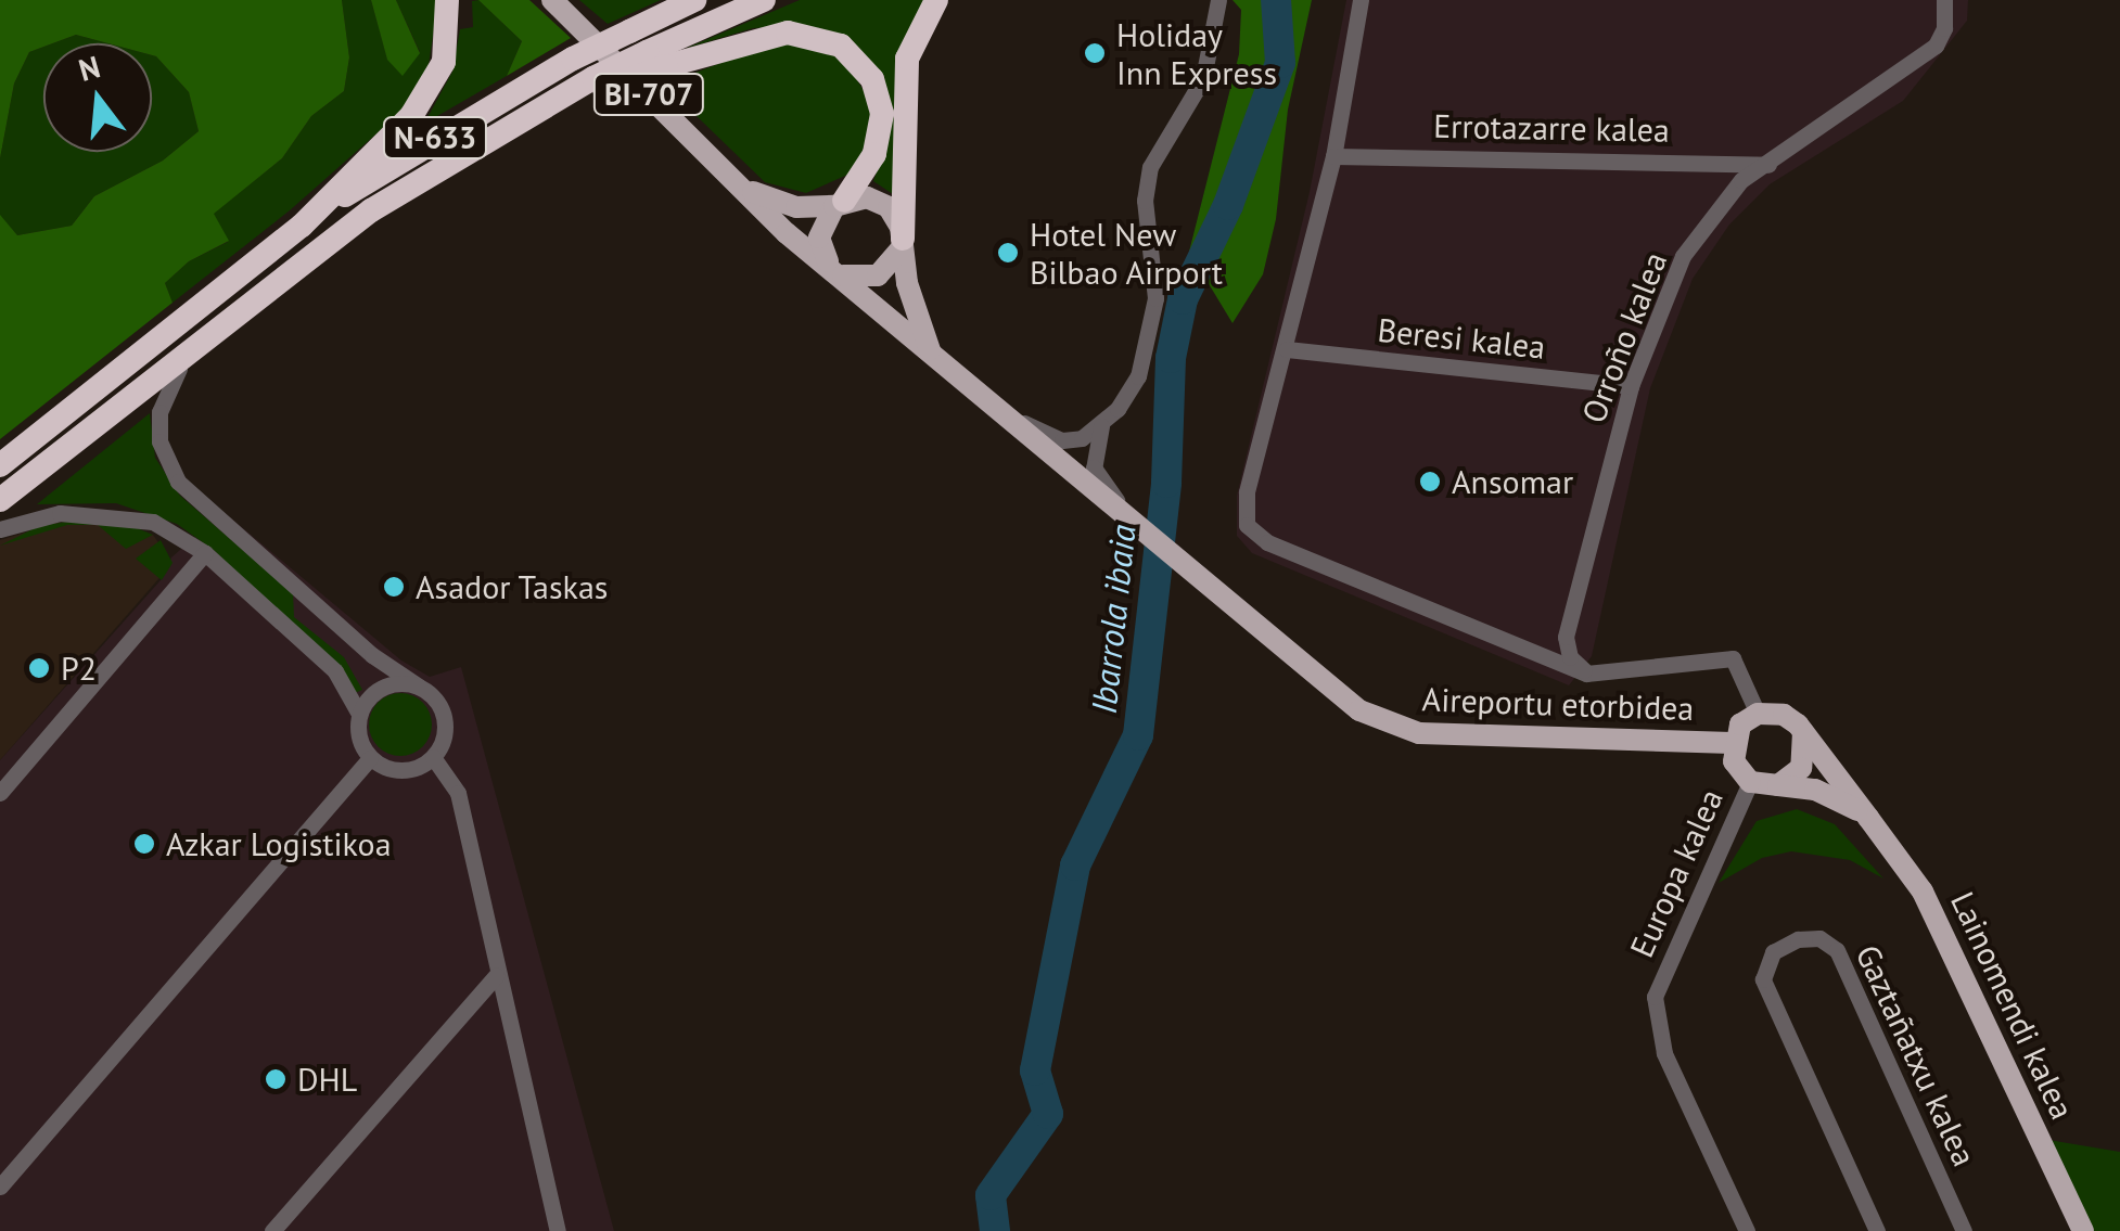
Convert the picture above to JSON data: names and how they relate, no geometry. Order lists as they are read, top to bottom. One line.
{"streets":{"highway":["N-633"],"main road":["BI-707","Aireportu etorbidea","Lainomendi kalea"],"street":["Errotazarre kalea","Orroño kalea","Beresi kalea","Europa kalea","Gaztañatxu kalea"]},"crossings":[["BI-707","Aireportu etorbidea"],["Errotazarre kalea","Orroño kalea"],["Orroño kalea","Beresi kalea"],["Aireportu etorbidea","Europa kalea"],["Aireportu etorbidea","Lainomendi kalea"],["Europa kalea","Lainomendi kalea"]],"water":["Ibarrola ibaia"],"places":["Holiday Inn Express","Hotel New Bilbao Airport","Ansomar","Asador Taskas","P2","Azkar Logistikoa","DHL"],"north":"top"}
